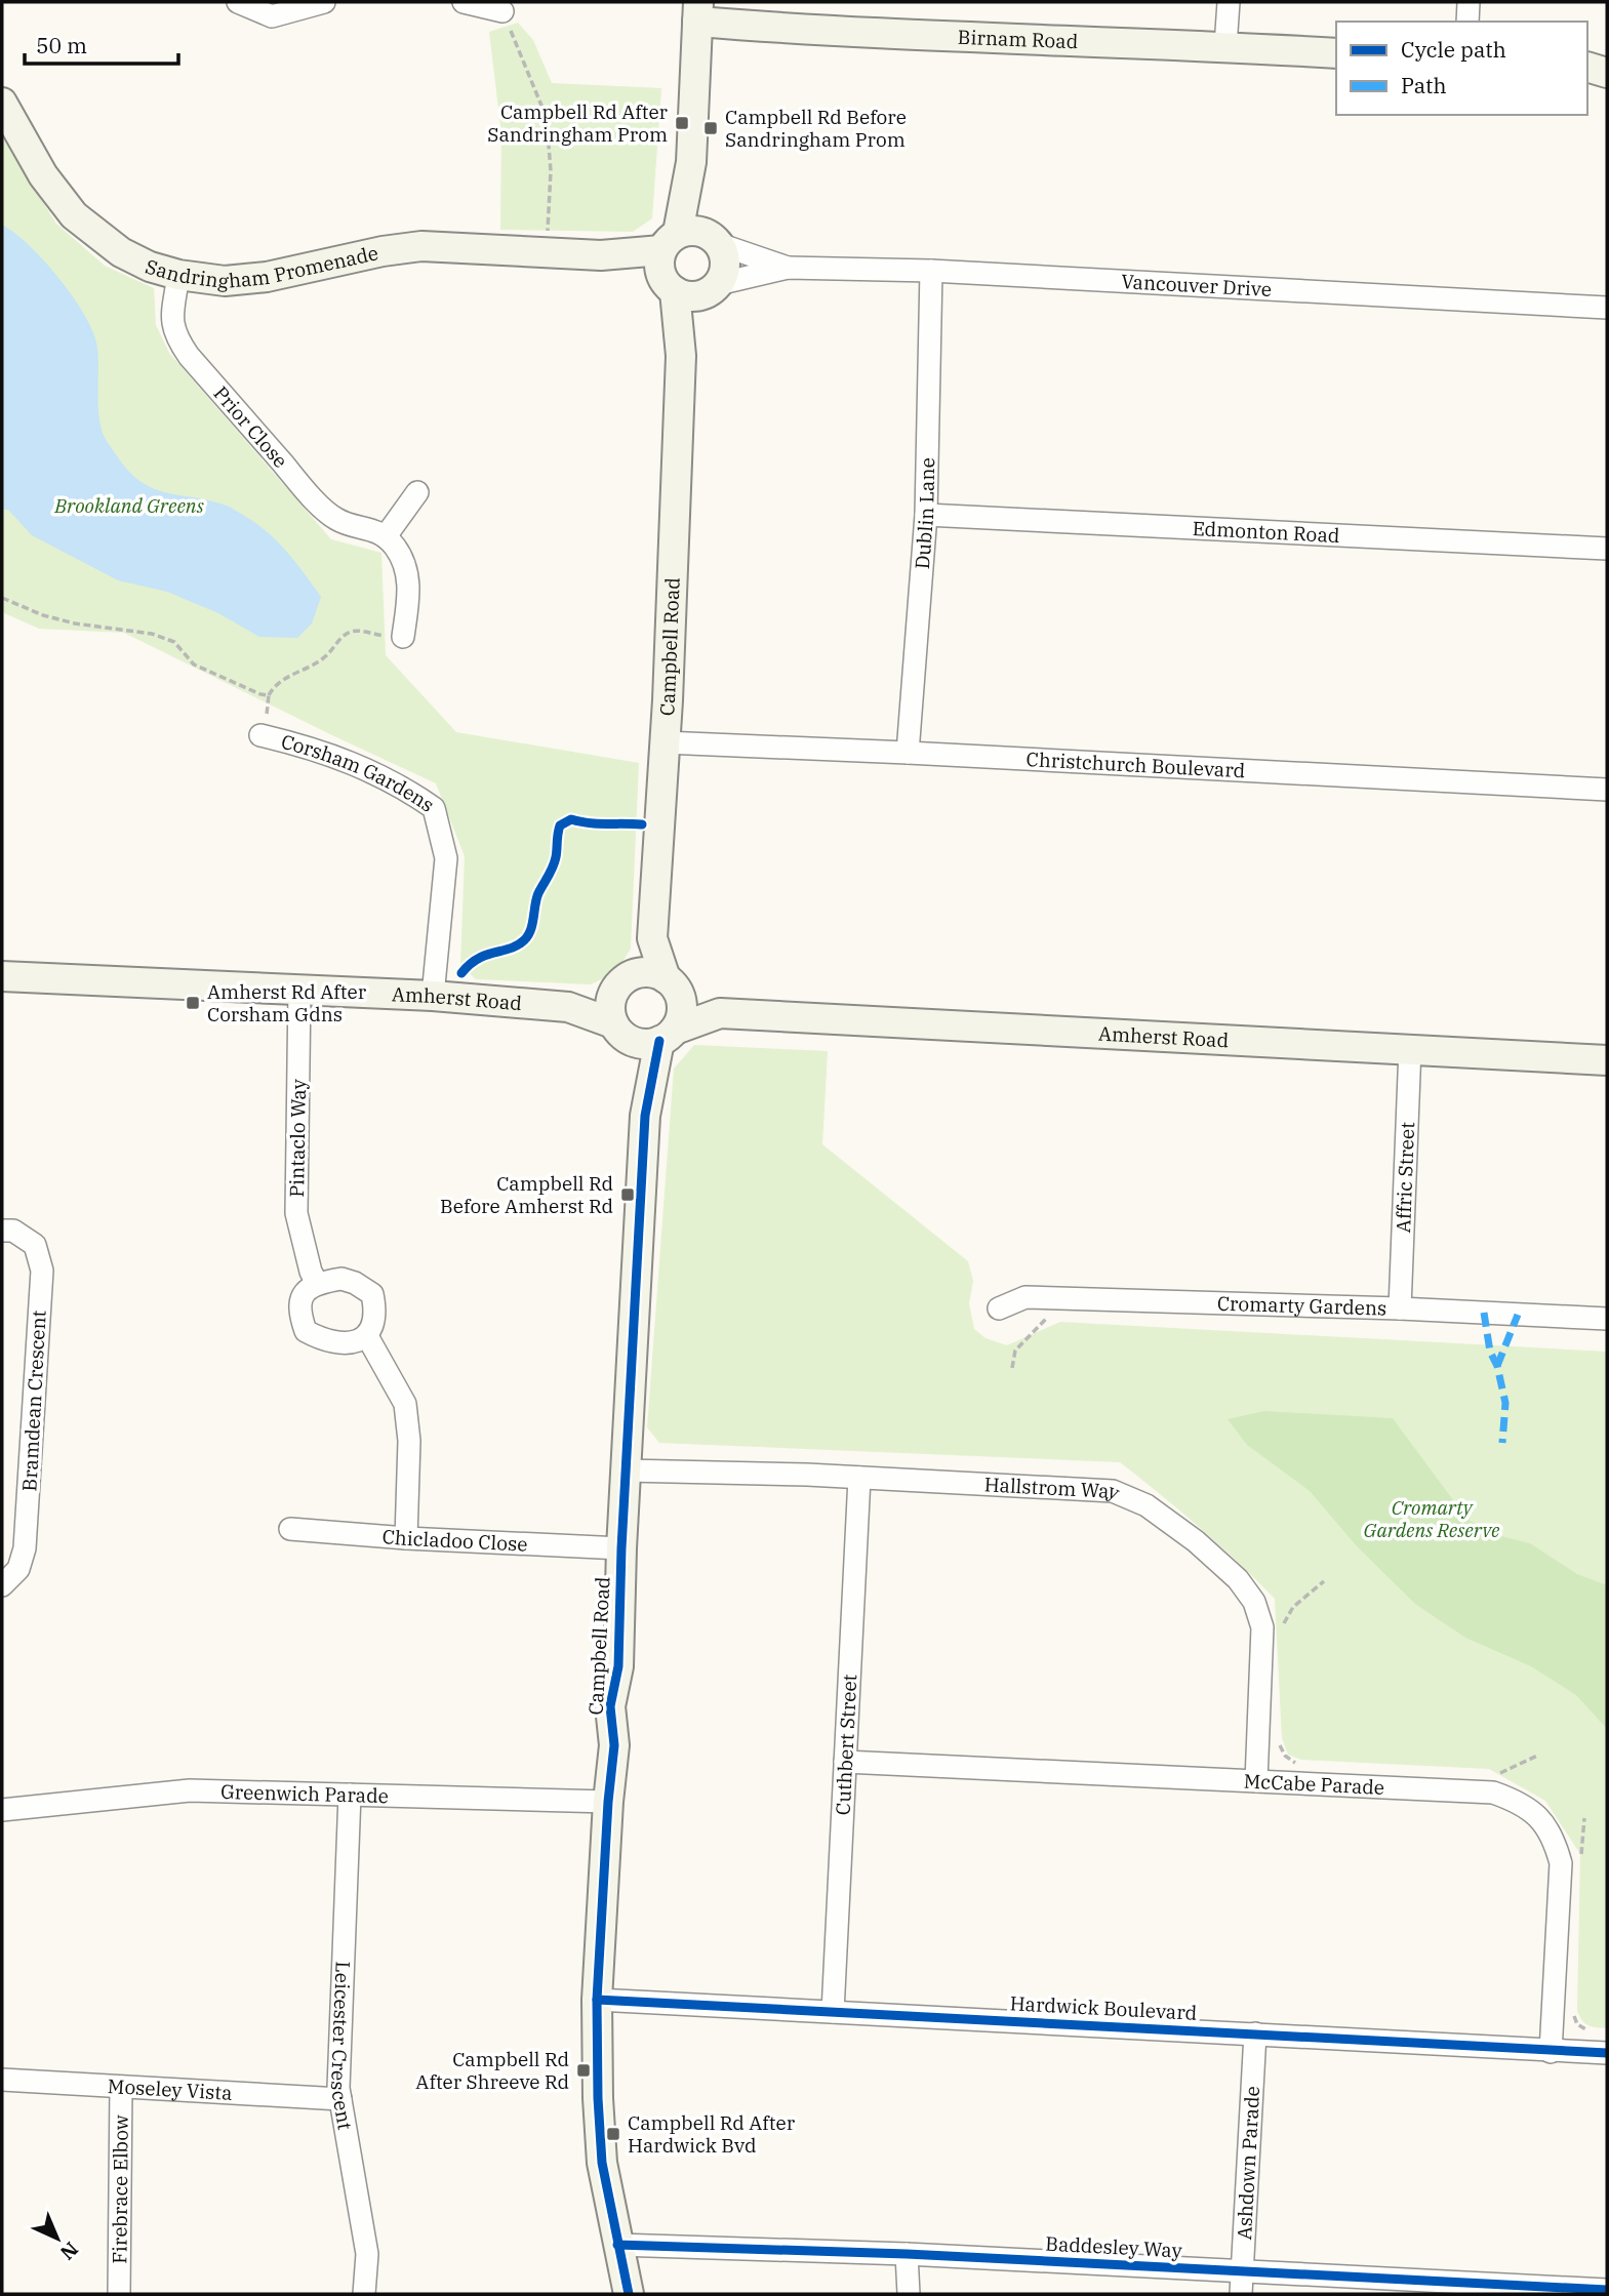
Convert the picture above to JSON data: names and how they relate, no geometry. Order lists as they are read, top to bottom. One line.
{"streets":{"street":["Birnam Road","Sandringham Promenade","Vancouver Drive","Prior Close","Dublin Lane","Edmonton Road","Campbell Road","Christchurch Boulevard","Corsham Gardens","Amherst Road","Pintaclo Way","Affric Street","Cromarty Gardens","Bramdean Crescent","Hallstrom Way","Chicladoo Close","Cuthbert Street","McCabe Parade","Greenwich Parade","Hardwick Boulevard","Leicester Crescent","Moseley Vista","Ashdown Parade","Firebrace Elbow","Baddesley Way"]},"crossings":[["Birnam Road","Campbell Road"],["Sandringham Promenade","Vancouver Drive"],["Sandringham Promenade","Prior Close"],["Sandringham Promenade","Campbell Road"],["Vancouver Drive","Dublin Lane"],["Vancouver Drive","Campbell Road"],["Dublin Lane","Edmonton Road"],["Dublin Lane","Christchurch Boulevard"],["Campbell Road","Christchurch Boulevard"],["Campbell Road","Amherst Road"],["Campbell Road","Hallstrom Way"],["Campbell Road","Chicladoo Close"],["Campbell Road","Greenwich Parade"],["Campbell Road","Hardwick Boulevard"],["Campbell Road","Baddesley Way"],["Corsham Gardens","Amherst Road"],["Amherst Road","Pintaclo Way"],["Amherst Road","Affric Street"],["Affric Street","Cromarty Gardens"],["Hallstrom Way","Cuthbert Street"],["Hallstrom Way","McCabe Parade"],["Cuthbert Street","McCabe Parade"],["Cuthbert Street","Hardwick Boulevard"],["McCabe Parade","Hardwick Boulevard"],["Greenwich Parade","Leicester Crescent"],["Hardwick Boulevard","Ashdown Parade"],["Leicester Crescent","Moseley Vista"],["Moseley Vista","Firebrace Elbow"],["Ashdown Parade","Baddesley Way"]],"parks":["Brookland Greens","Cromarty Gardens Reserve"],"places":{"transit":["Campbell Rd After Sandringham Prom","Campbell Rd Before Sandringham Prom","Amherst Rd After Corsham Gdns","Campbell Rd Before Amherst Rd","Campbell Rd After Shreeve Rd","Campbell Rd After Hardwick Bvd"]},"legend":["Cycle path","Path"],"scale_bar":"50 m","north":"bottom right"}
